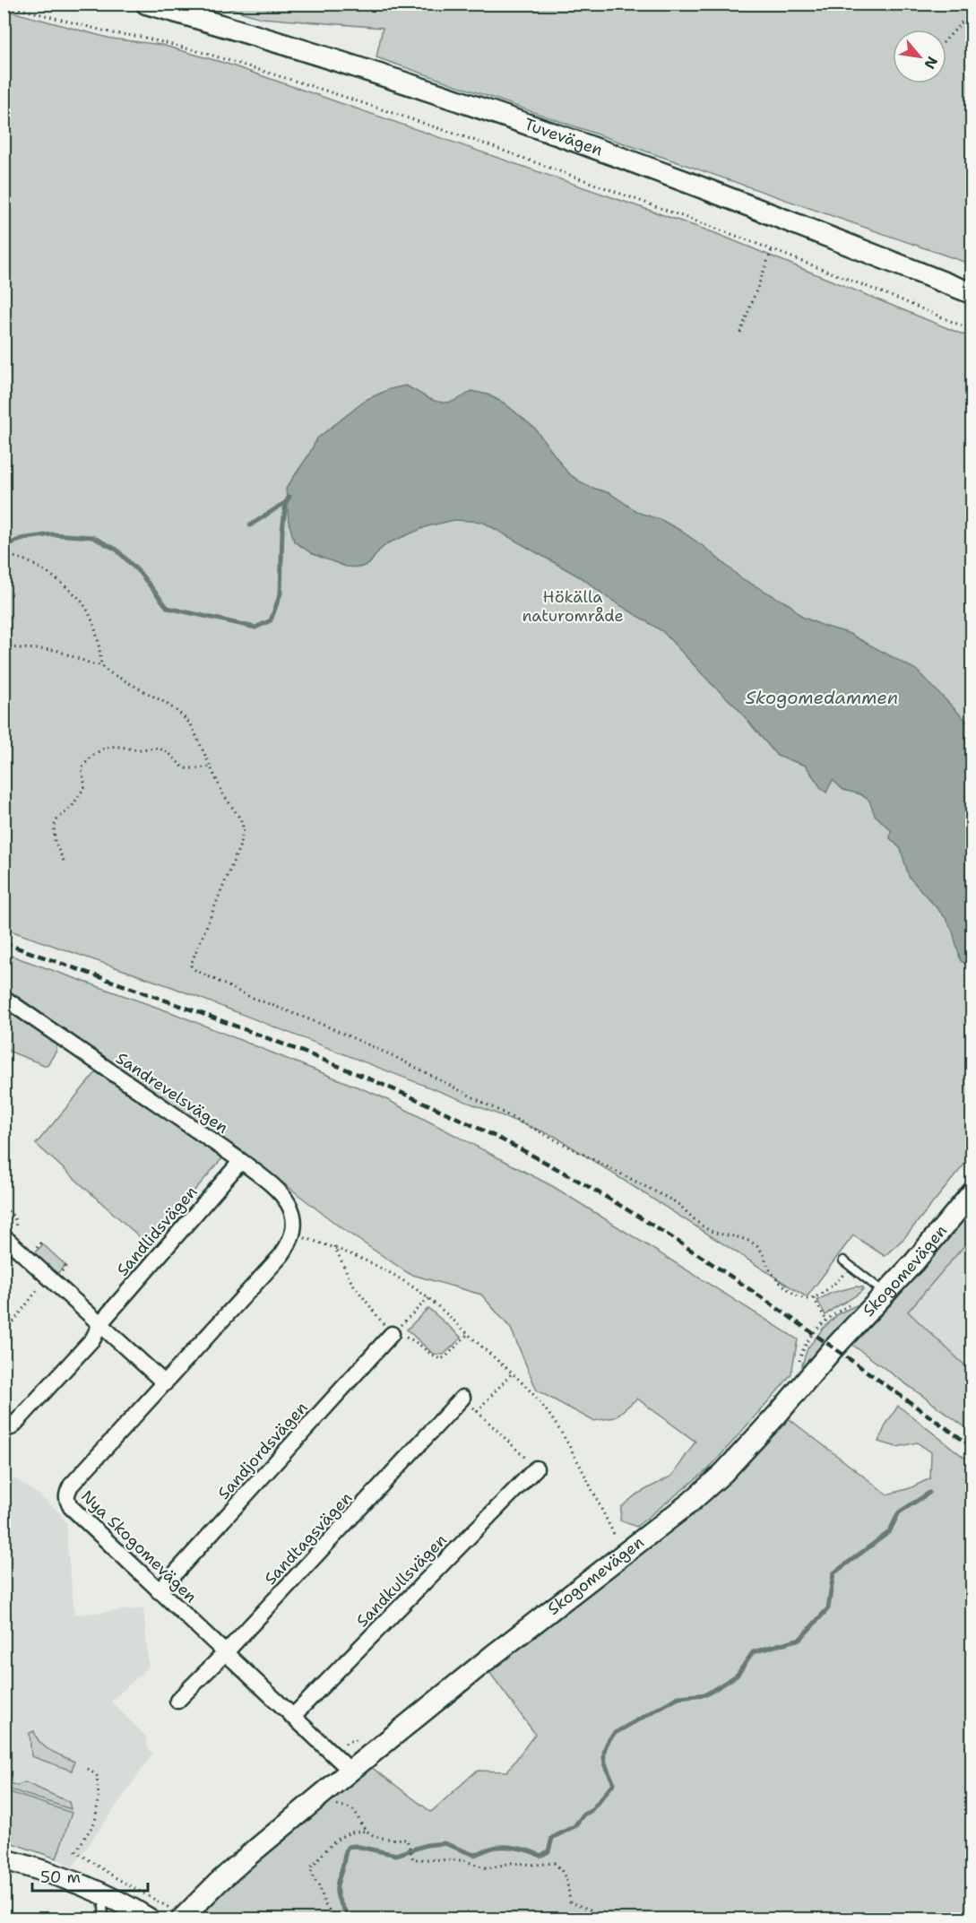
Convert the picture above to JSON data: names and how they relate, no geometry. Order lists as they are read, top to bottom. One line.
{"streets":{"street":["Tuvevägen","Sandrevelsvägen","Sandlidsvägen","Skogomevägen","Sandjordsvägen","Sandtagsvägen","Nya Skogomevägen","Sandkullsvägen"]},"crossings":[["Sandrevelsvägen","Sandlidsvägen"],["Sandrevelsvägen","Nya Skogomevägen"],["Skogomevägen","Nya Skogomevägen"],["Sandjordsvägen","Nya Skogomevägen"],["Sandtagsvägen","Nya Skogomevägen"],["Nya Skogomevägen","Sandkullsvägen"]],"water":["Skogomedammen"],"parks":["Hökälla naturområde"],"scale_bar":"50 m","north":"bottom right"}
